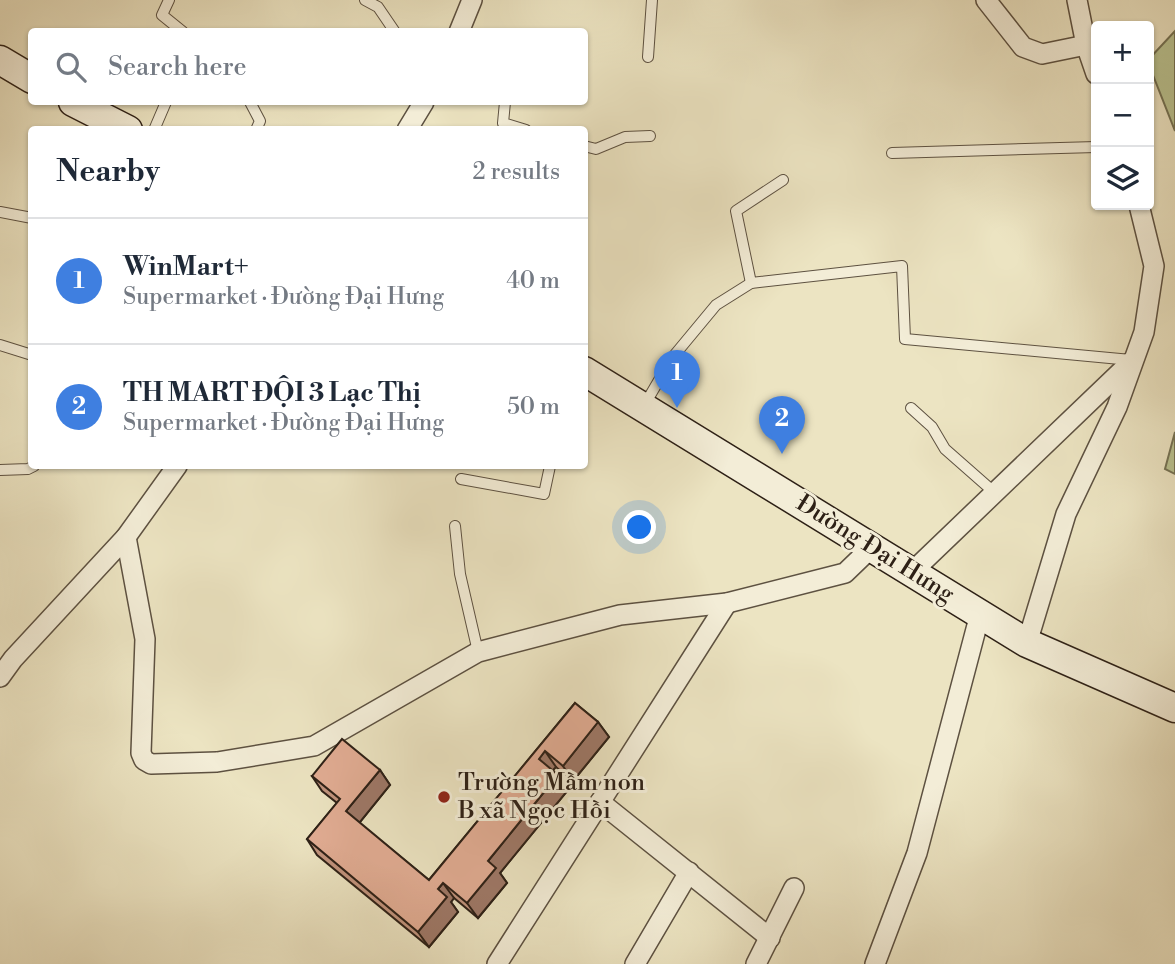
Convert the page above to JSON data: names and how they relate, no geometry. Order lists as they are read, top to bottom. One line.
{"streets":{"street":["Đường Đại Hưng"]},"places":["Trường Mầm non B xã Ngọc Hồi"],"page":{"map_buttons":["+","−"],"search":"Search here","heading":["Nearby","2 results"],"list":[{"mark":"1","name":"WinMart+","note":"Supermarket · Đường Đại Hưng","value":"40 m"},{"mark":"2","name":"TH MART ĐỘI 3 Lạc Thị","note":"Supermarket · Đường Đại Hưng","value":"50 m"}],"pins":["1","2"]}}
